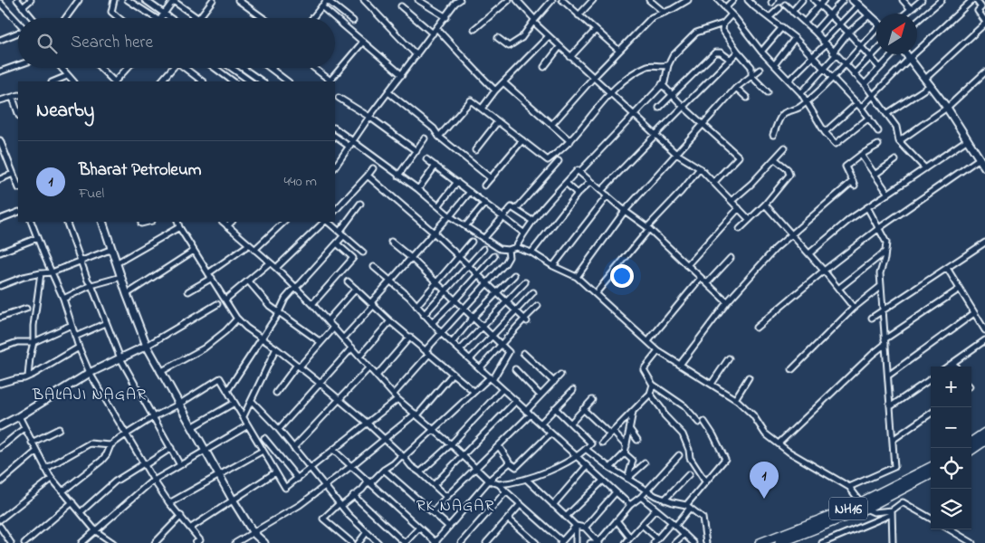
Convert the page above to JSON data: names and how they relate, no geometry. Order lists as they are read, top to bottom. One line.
{"streets":{"highway":["NH16"]},"districts":["BALAJI NAGAR","RK NAGAR"],"north":"top right","page":{"search":"Search here","heading":"Nearby","list":[{"mark":"1","name":"Bharat Petroleum","note":"Fuel","value":"440 m"}],"map_buttons":["+","−"],"pins":"1"}}
